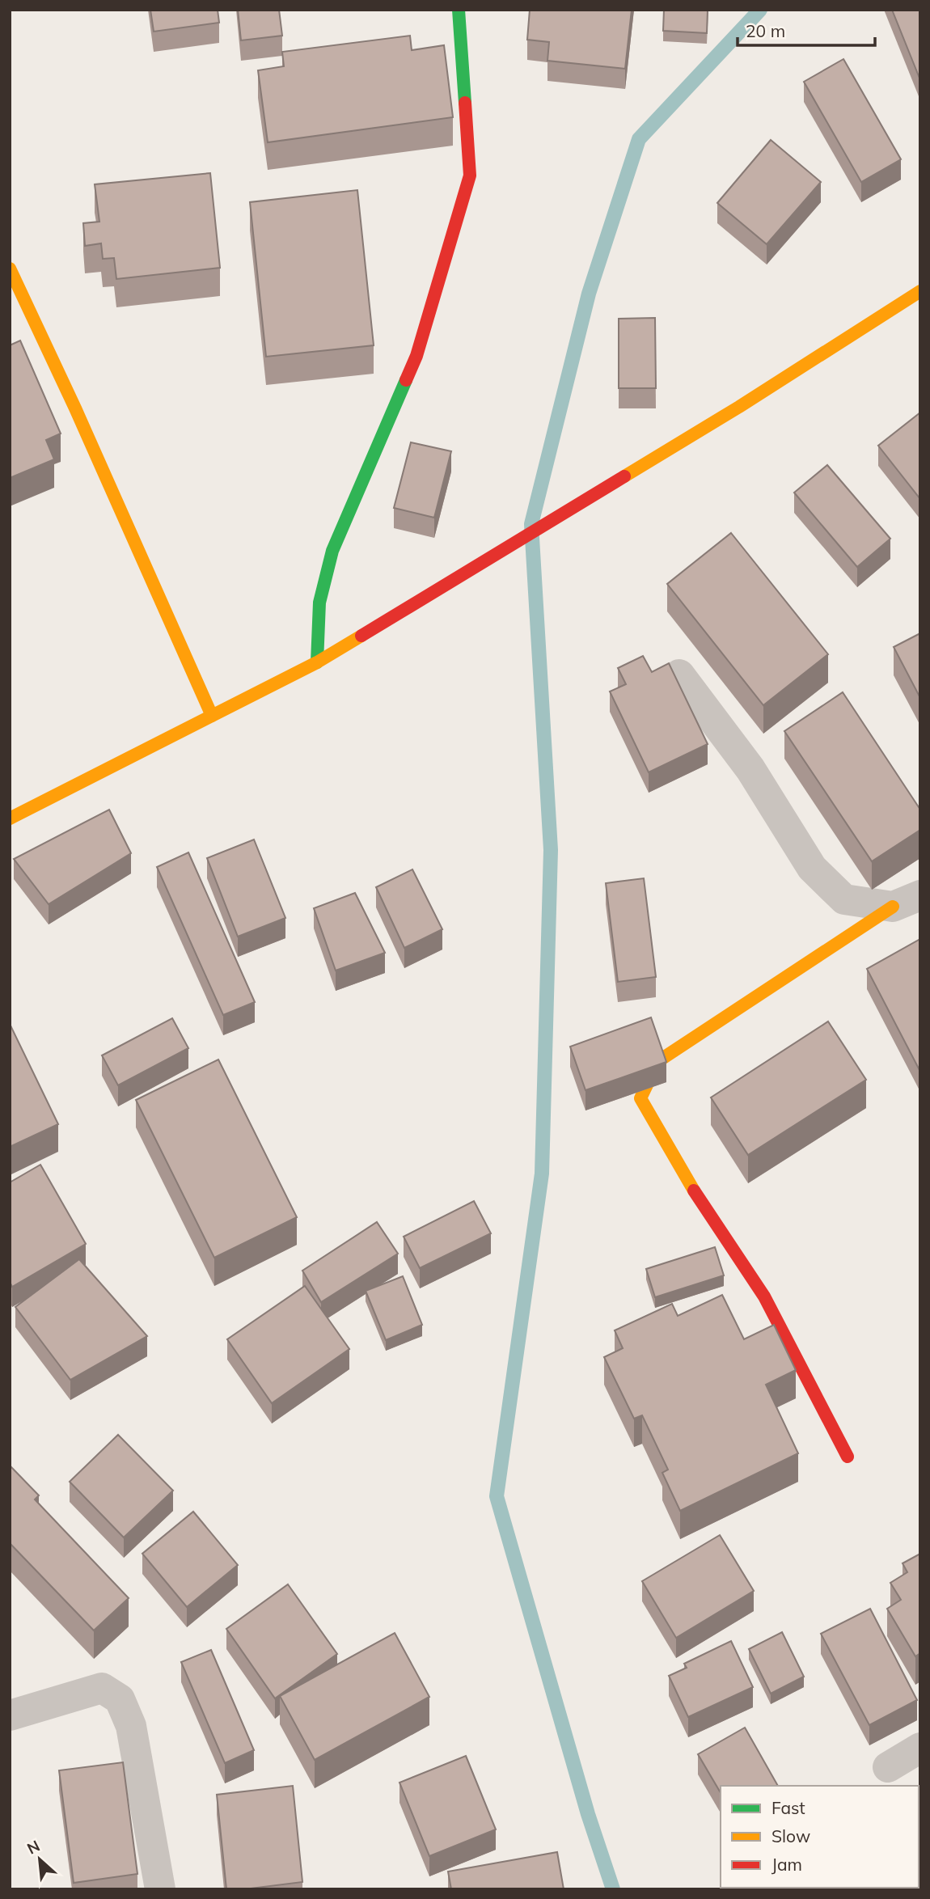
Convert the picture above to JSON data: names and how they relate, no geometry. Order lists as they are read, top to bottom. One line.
{"legend":["Fast","Slow","Jam"],"scale_bar":"20 m","north":"top left"}
